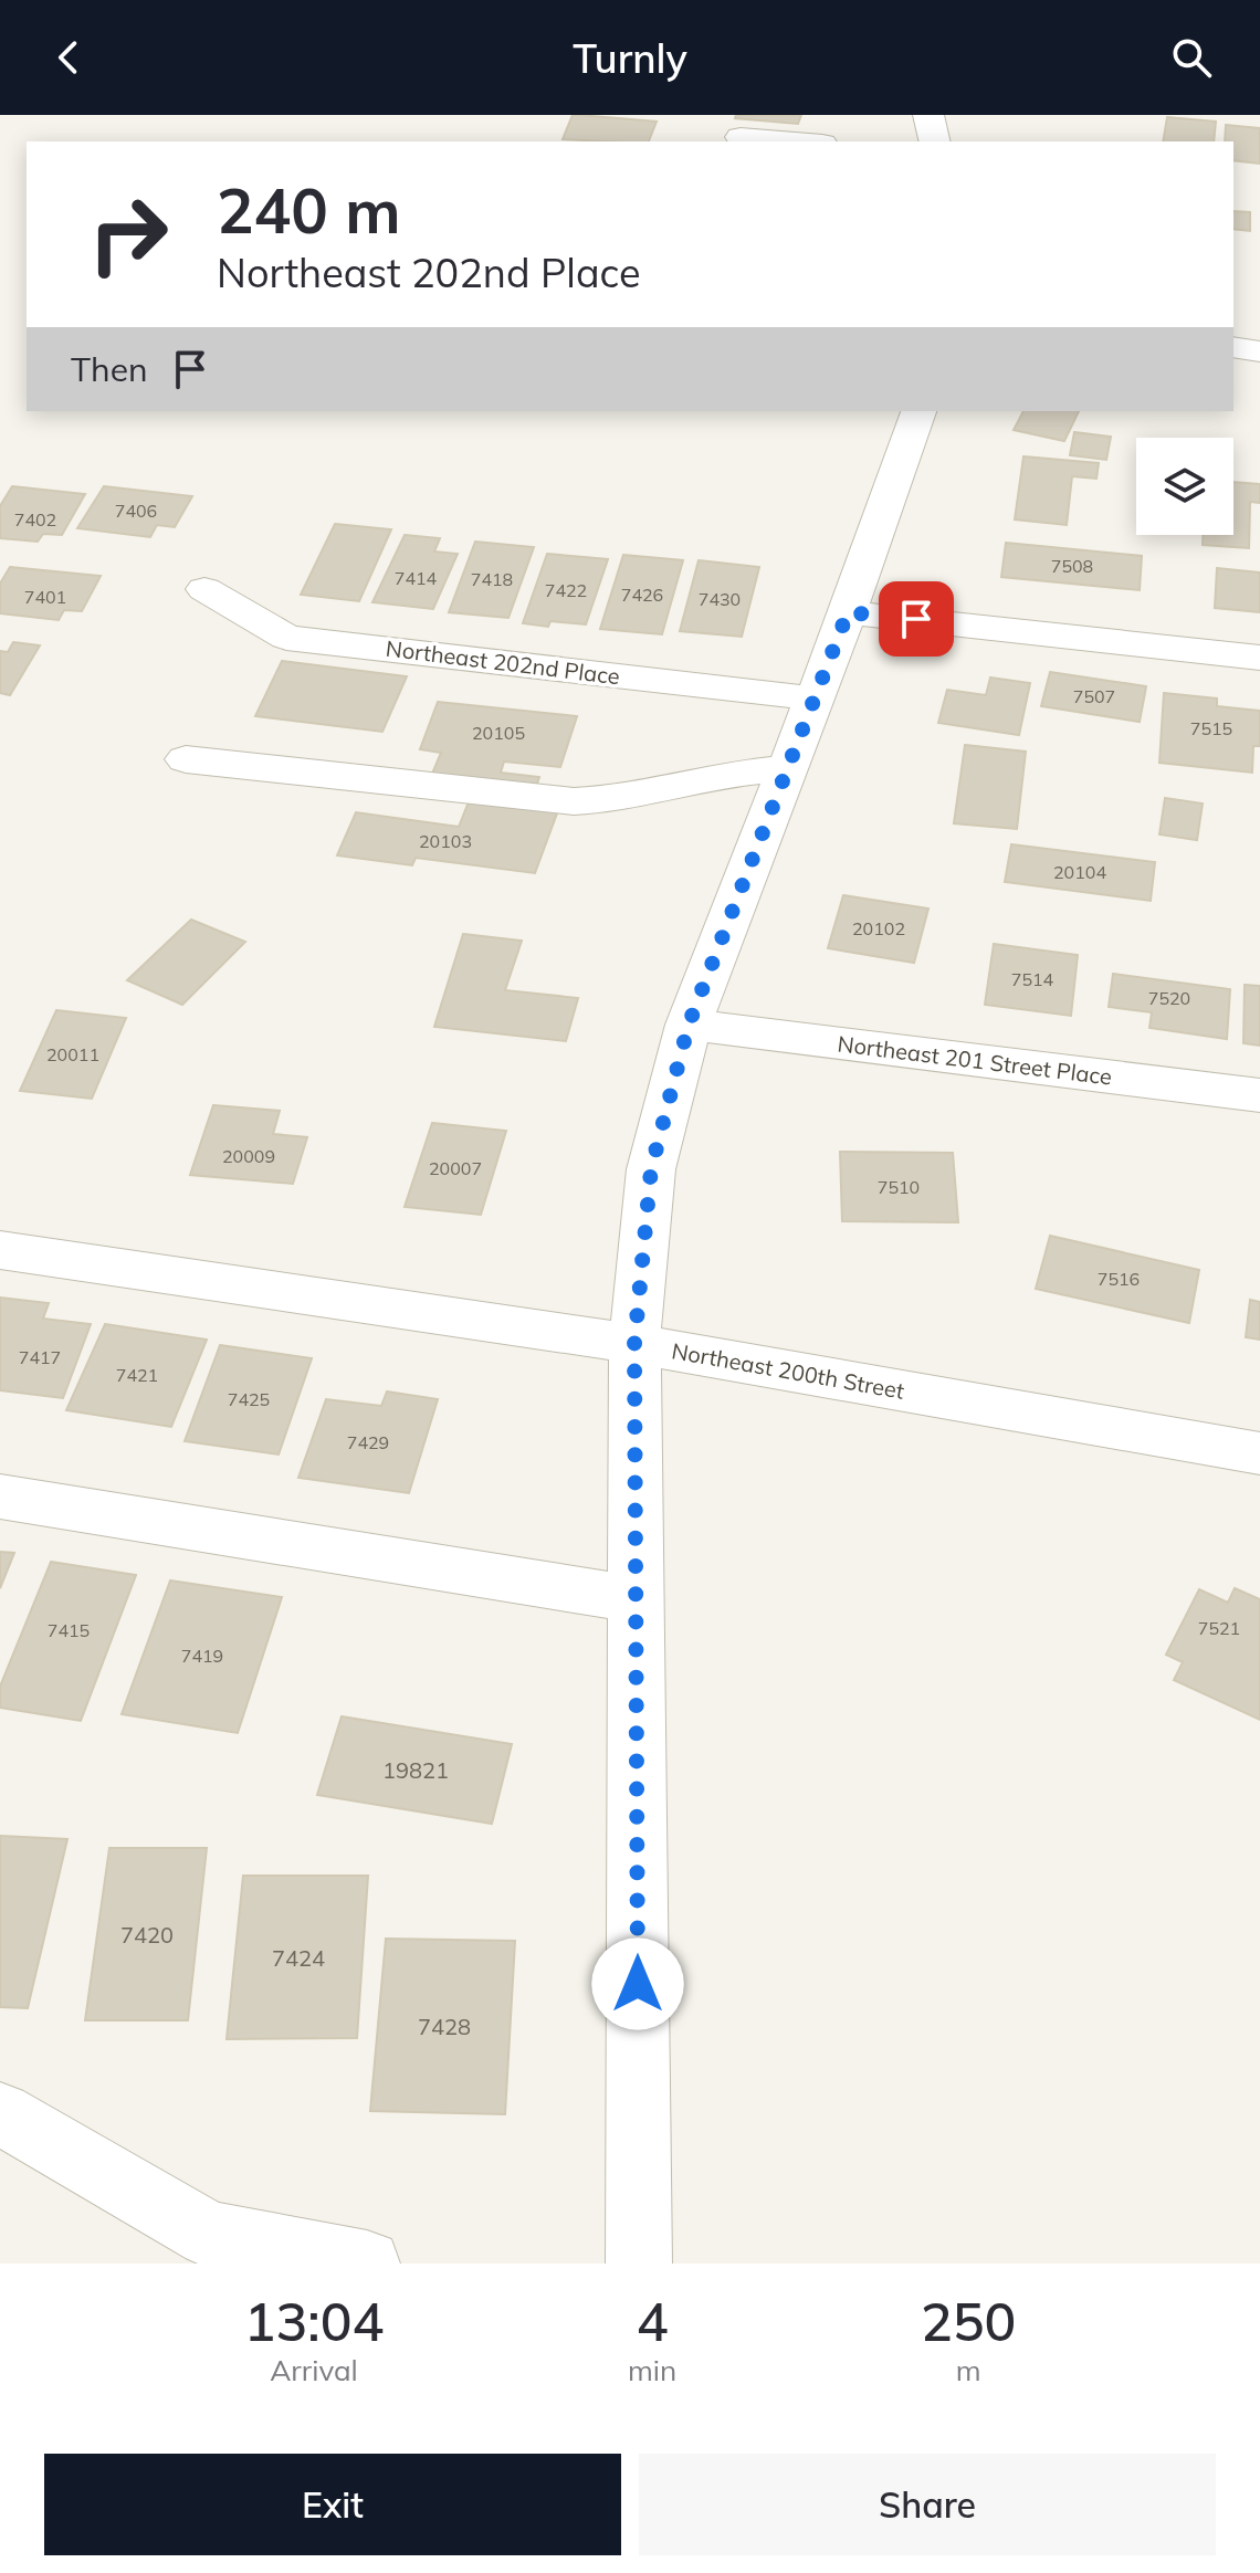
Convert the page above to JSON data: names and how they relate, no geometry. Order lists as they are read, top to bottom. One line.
{"streets":{"street":["Northeast 202nd Place","Northeast 201 Street Place","Northeast 200th Street"]},"house_numbers":["7406","7402","7508","7414","7418","7422","7426","7401","7430","7507","7515","20105","20103","20104","20102","7514","7520","20011","20009","20007","7510","7516","7417","7421","7425","7429","7521","7415","7419","19821","7420","7424","7428"],"page":{"header":"Turnly","turn":["240 m","Northeast 202nd Place"],"then":"Then","eta":["13:04","Arrival","4","min","250","m"],"buttons":["Exit","Share"]}}
